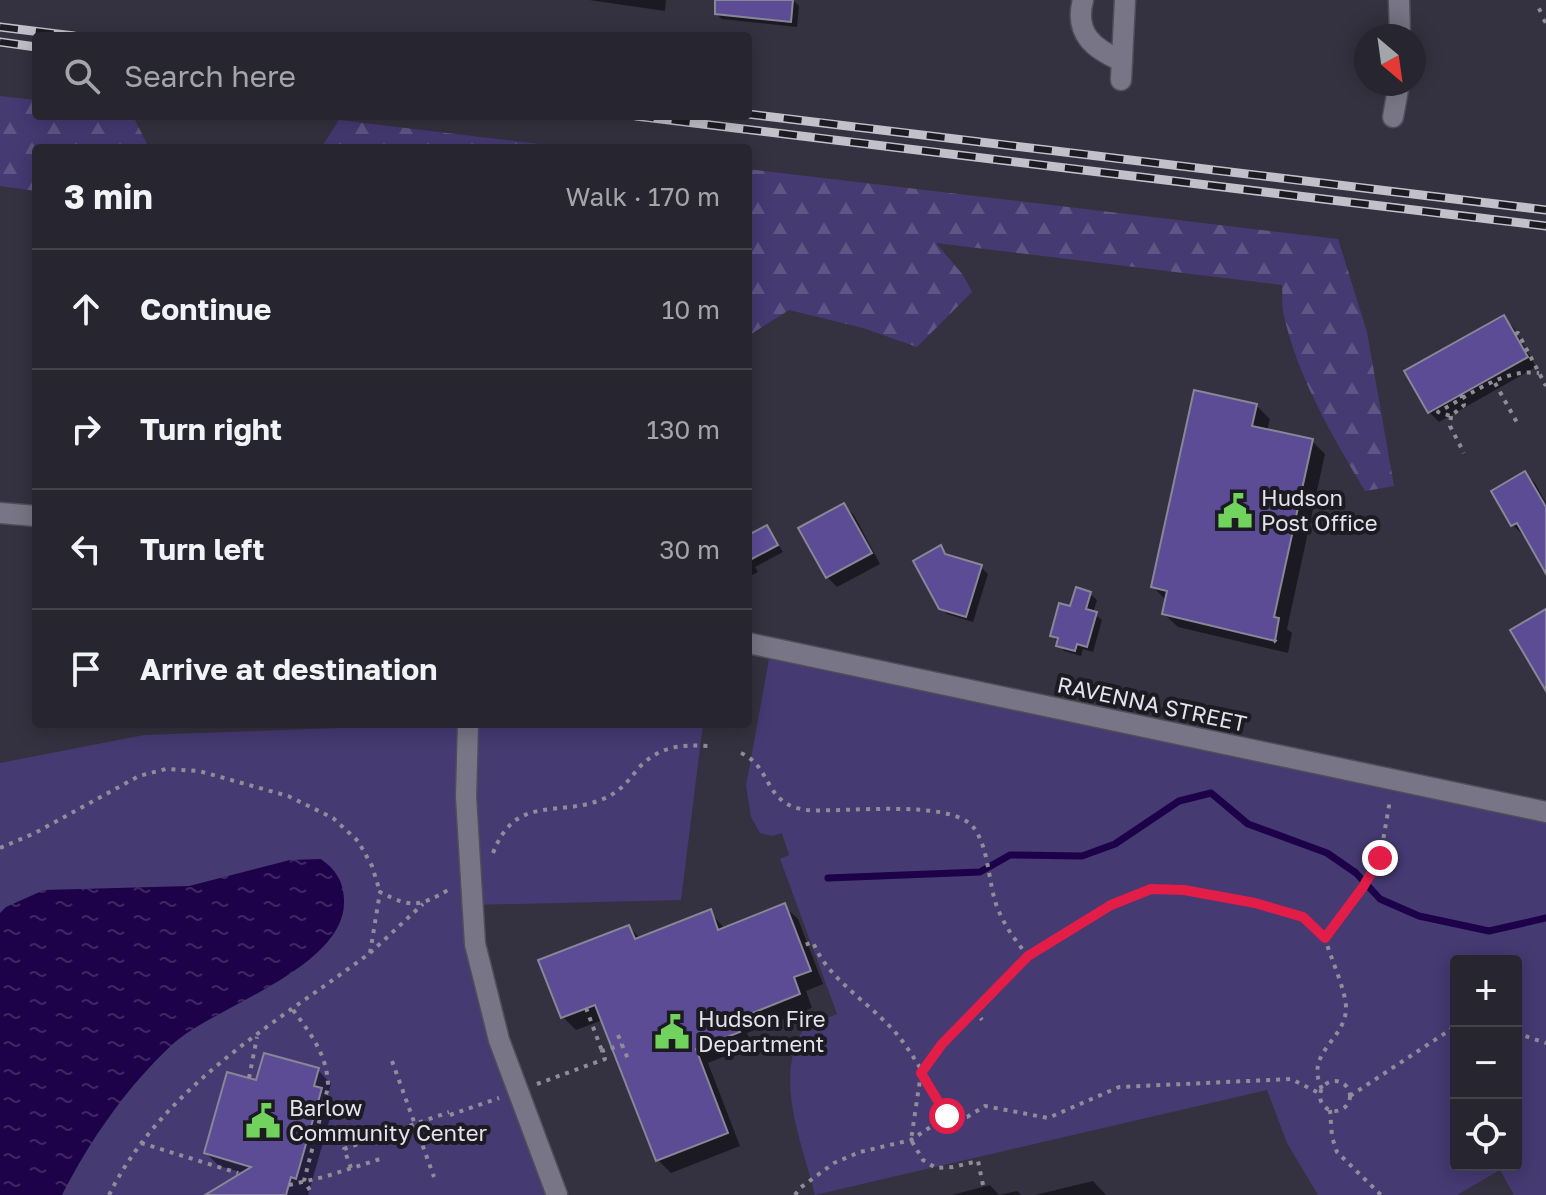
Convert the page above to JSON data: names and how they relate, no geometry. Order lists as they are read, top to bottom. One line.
{"streets":{"street":["RAVENNA STREET"]},"places":{"public building":["Hudson Post Office","Hudson Fire Department","Barlow Community Center"]},"north":"bottom right","page":{"search":"Search here","heading":["3 min","Walk · 170 m"],"list":[["Continue","10 m"],["Turn right","130 m"],["Turn left","30 m"],"Arrive at destination"],"map_buttons":["+","−"]}}
